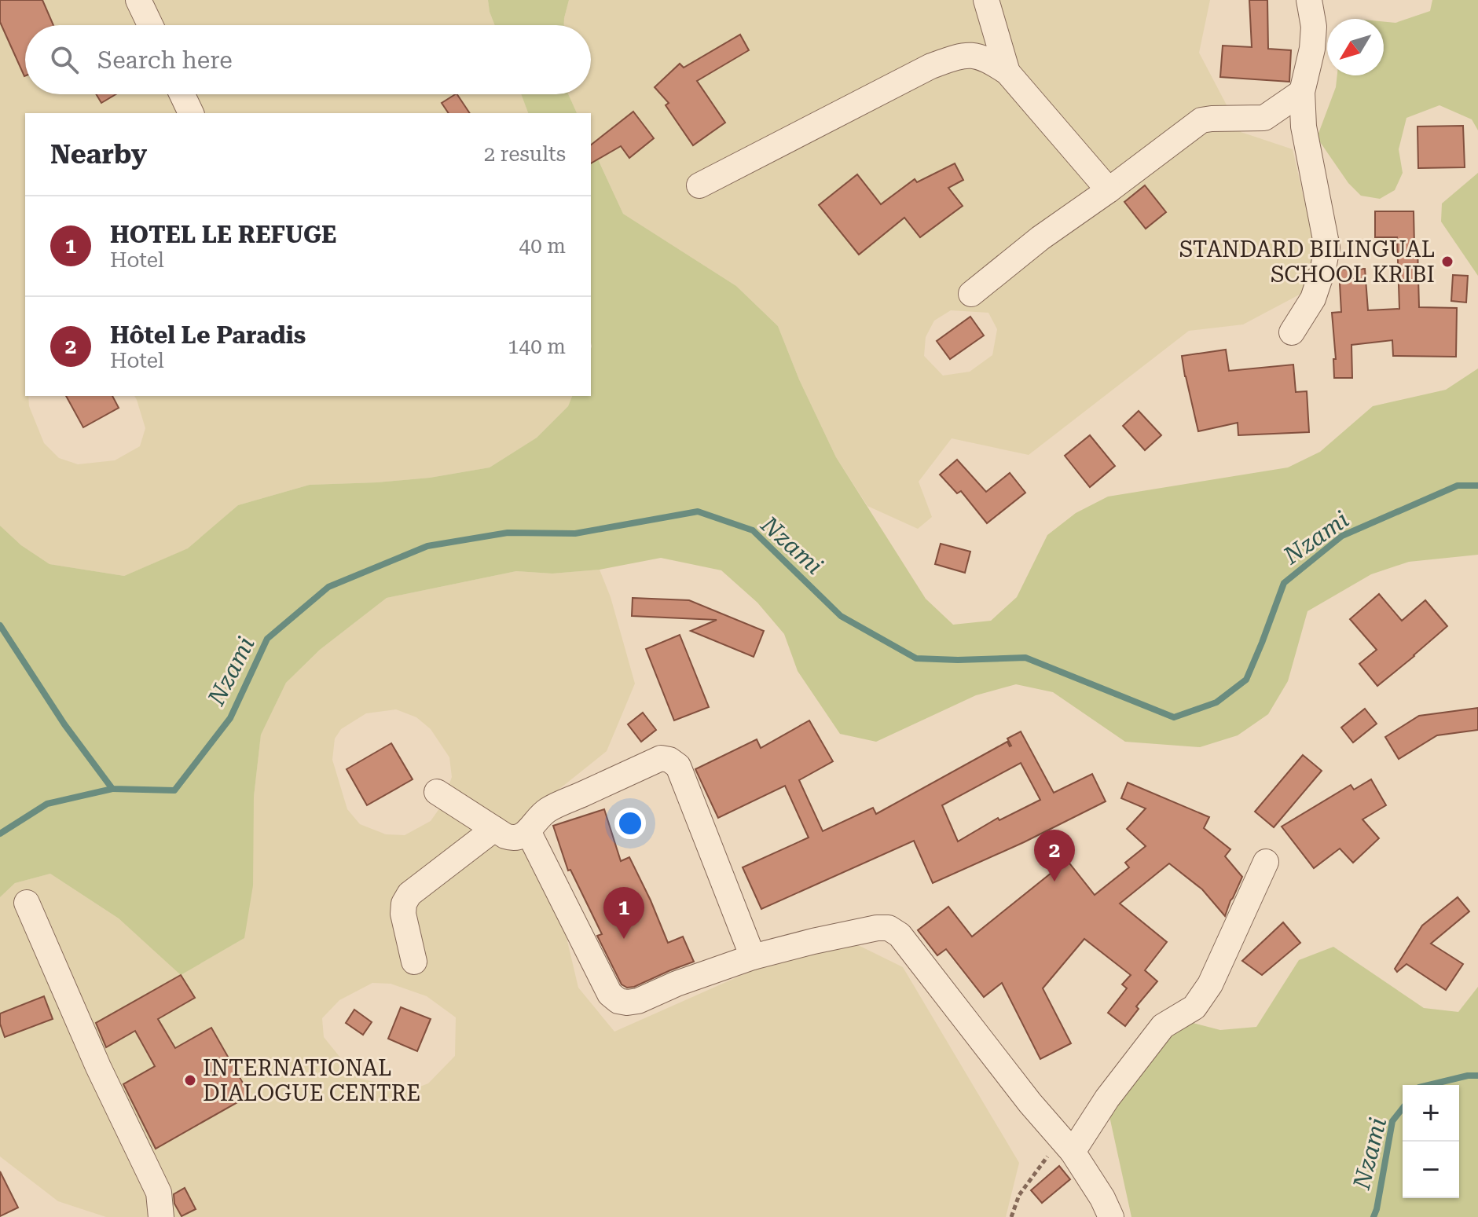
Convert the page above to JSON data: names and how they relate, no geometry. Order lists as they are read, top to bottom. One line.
{"water":["Nzami"],"places":["STANDARD BILINGUAL SCHOOL KRIBI","INTERNATIONAL DIALOGUE CENTRE"],"north":"bottom left","page":{"search":"Search here","heading":["Nearby","2 results"],"list":[{"mark":"1","name":"HOTEL LE REFUGE","note":"Hotel","value":"40 m"},{"mark":"2","name":"Hôtel Le Paradis","note":"Hotel","value":"140 m"}],"pins":["2","1"],"map_buttons":["+","−"]}}
